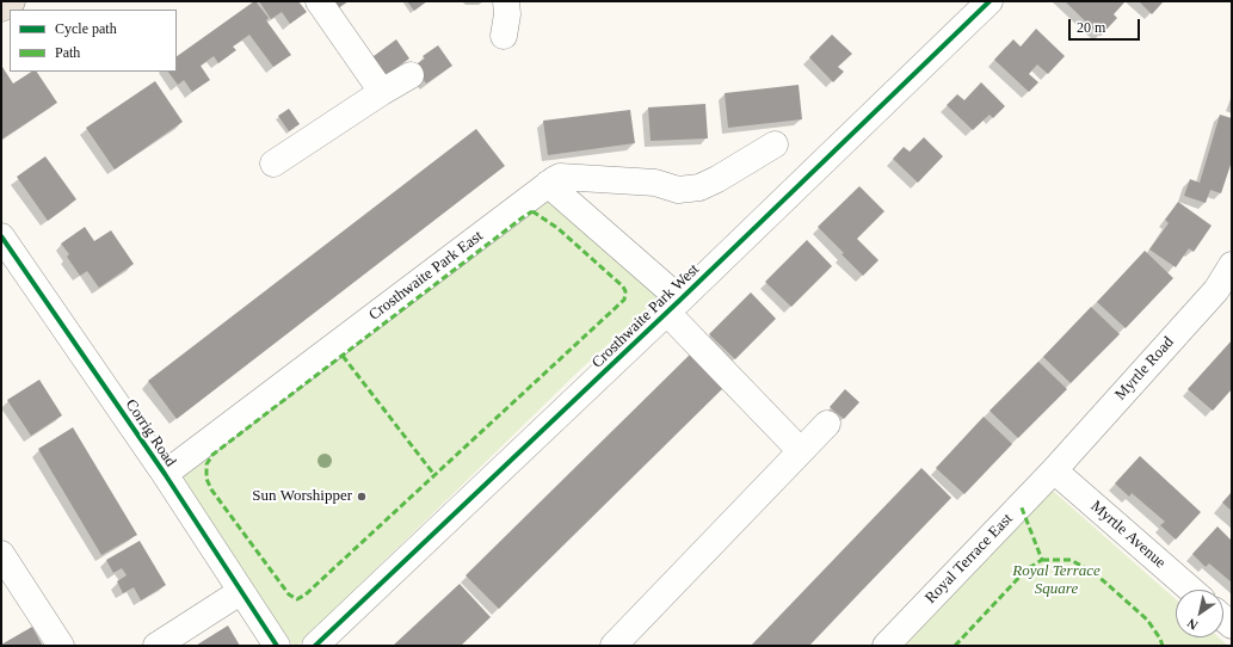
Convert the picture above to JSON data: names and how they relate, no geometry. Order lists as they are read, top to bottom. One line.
{"streets":{"street":["Crosthwaite Park East","Crosthwaite Park West","Myrtle Road","Corrig Road","Myrtle Avenue","Royal Terrace East"]},"crossings":[["Crosthwaite Park East","Corrig Road"],["Myrtle Road","Myrtle Avenue"],["Myrtle Road","Royal Terrace East"],["Myrtle Avenue","Royal Terrace East"]],"parks":["Royal Terrace Square"],"places":["Sun Worshipper"],"legend":["Cycle path","Path"],"scale_bar":"20 m","north":"bottom left"}
